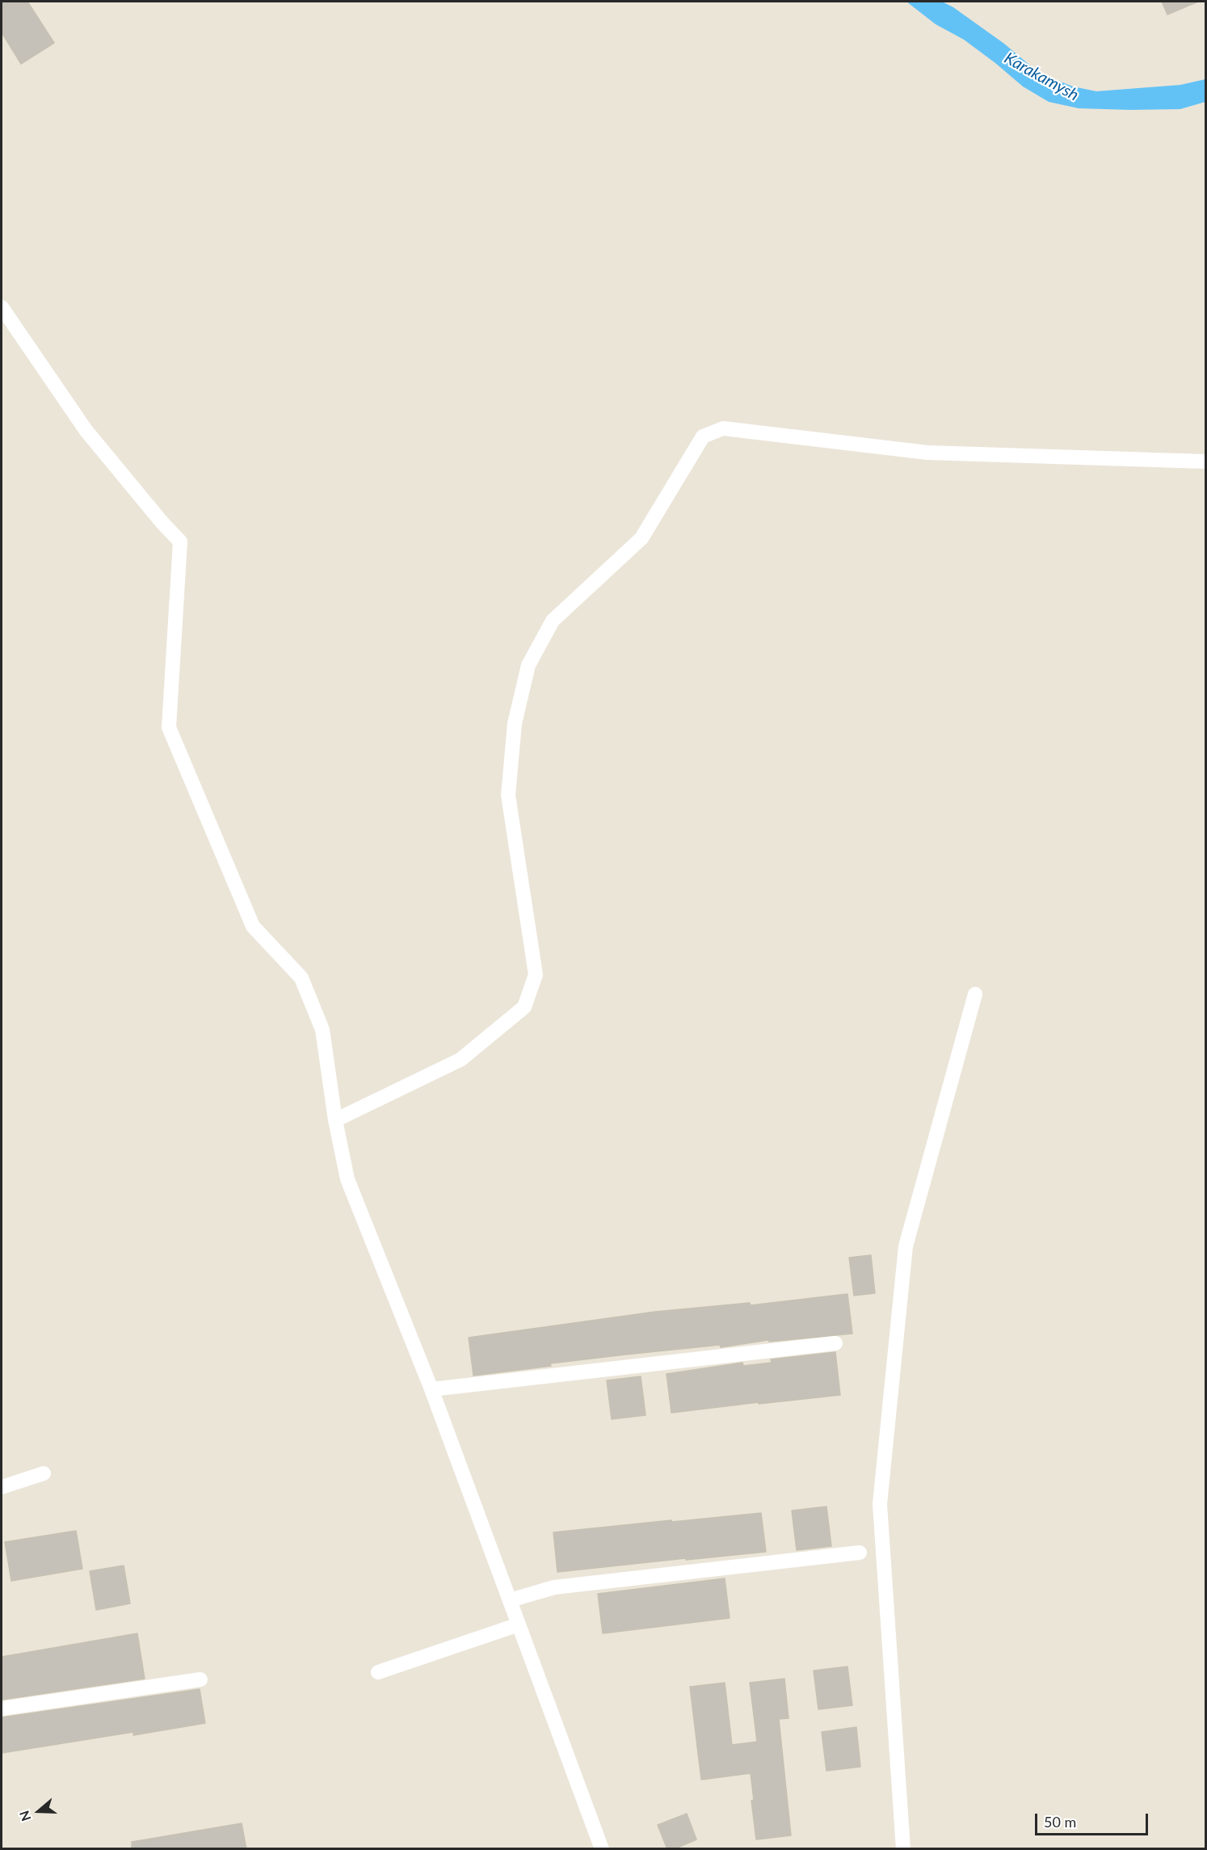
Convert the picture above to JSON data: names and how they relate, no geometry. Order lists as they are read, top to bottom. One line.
{"water":["Karakamysh"],"scale_bar":"50 m","north":"left"}
